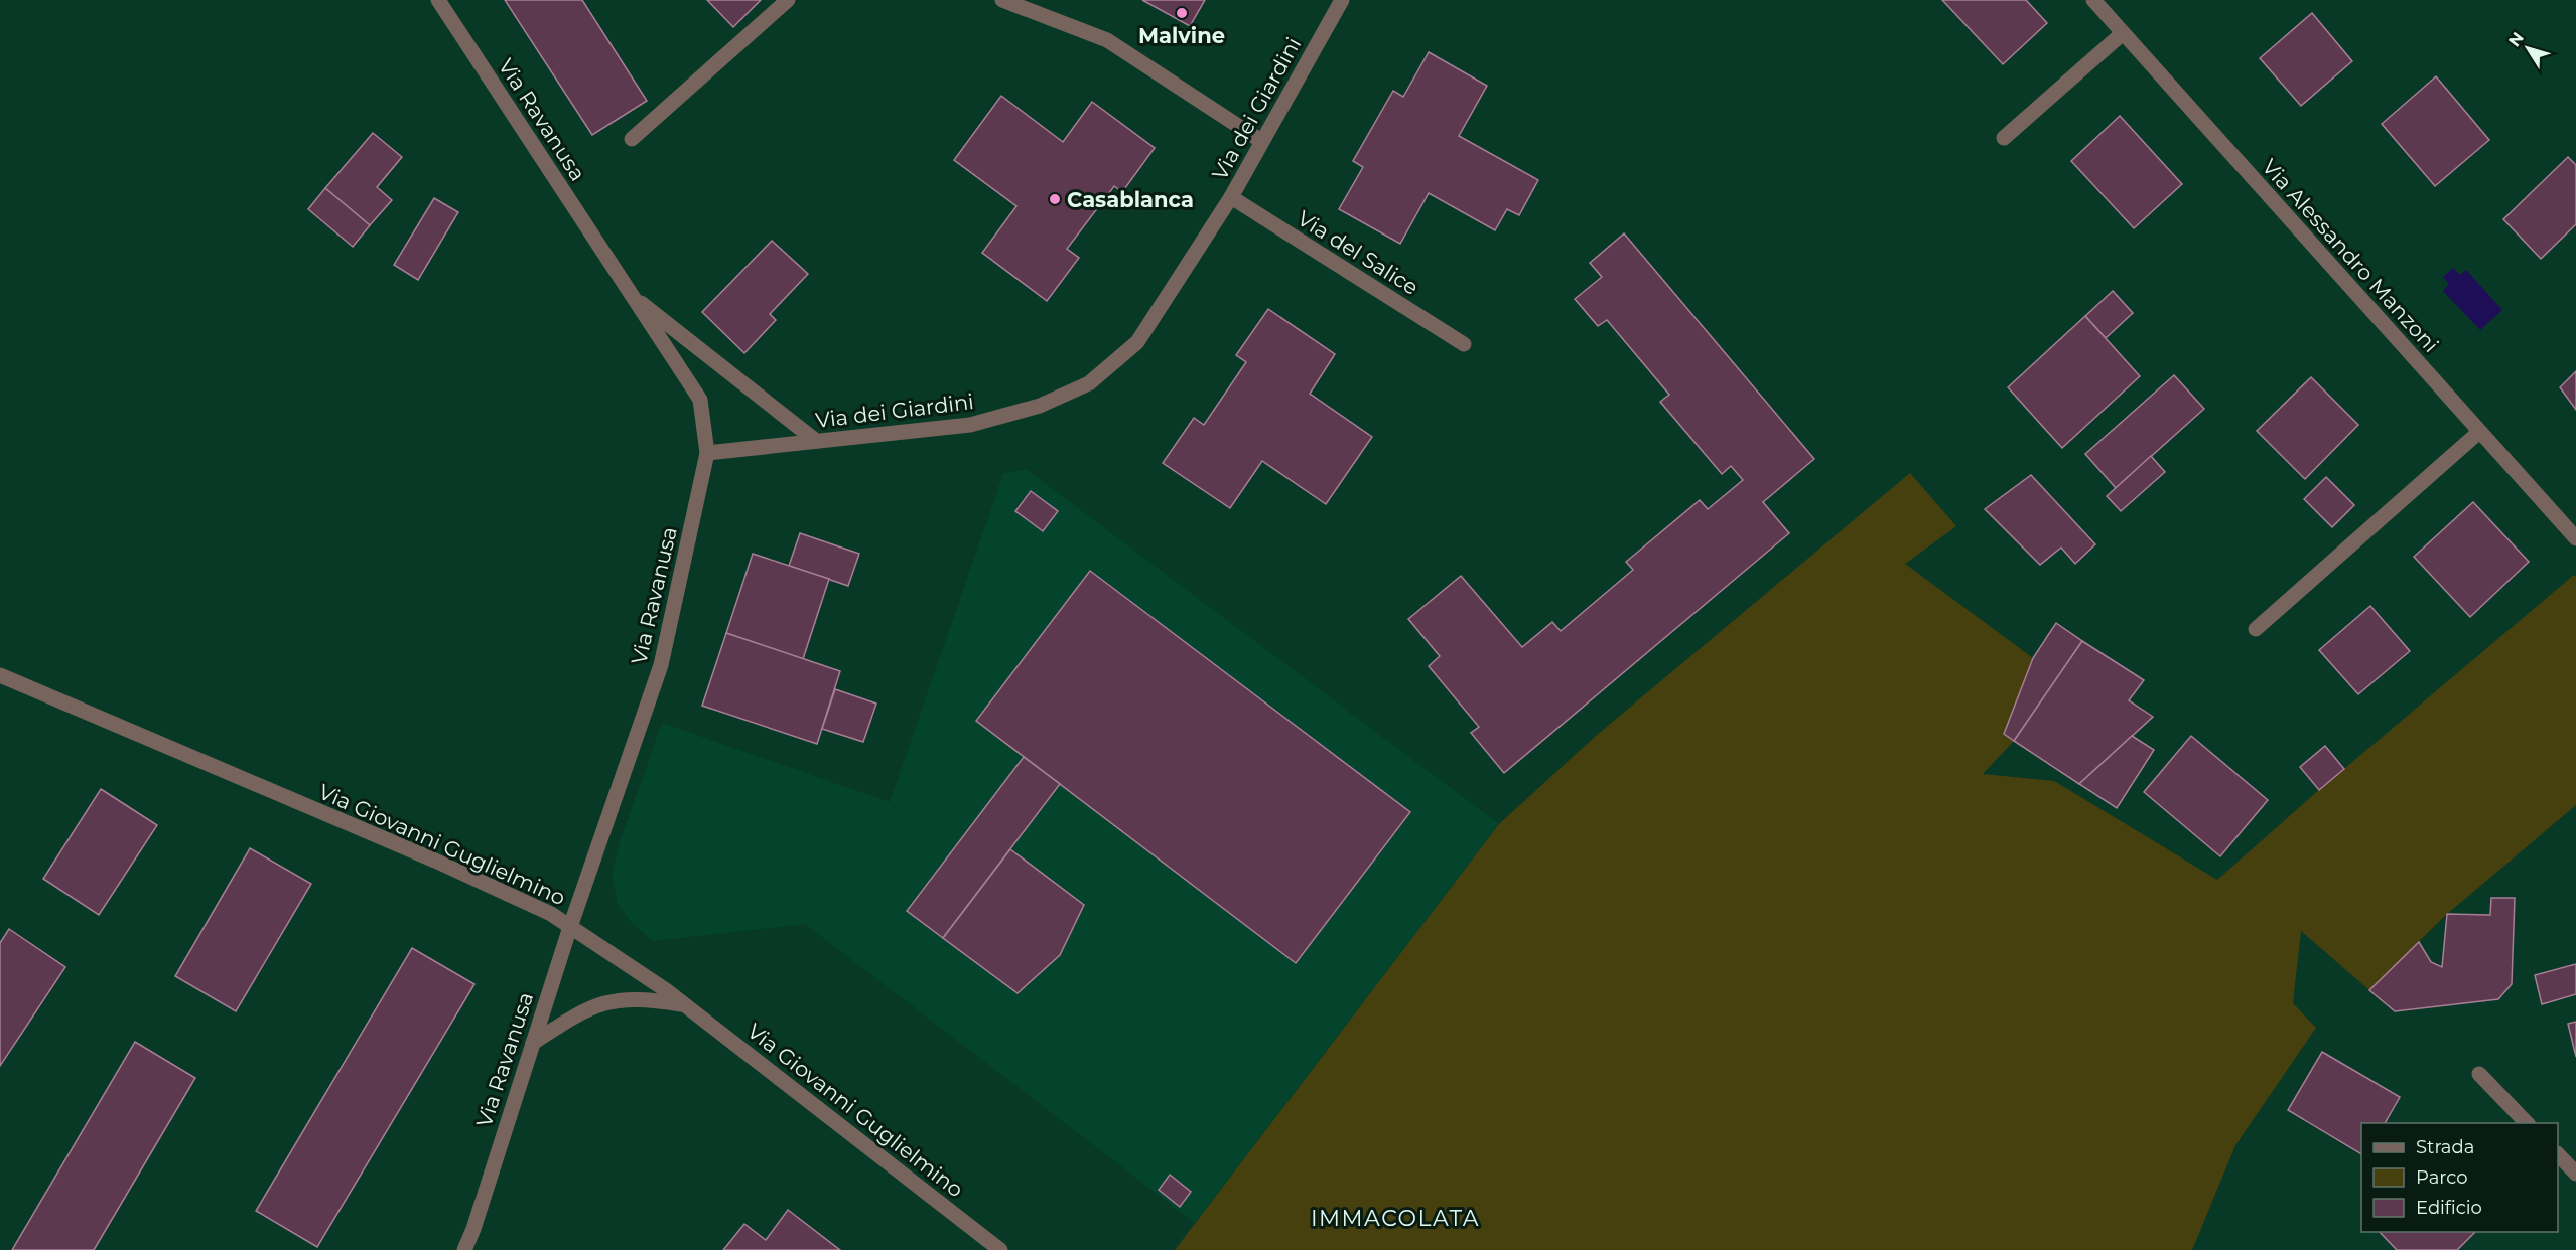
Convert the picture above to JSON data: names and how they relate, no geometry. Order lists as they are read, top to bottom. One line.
{"streets":{"street":["Via dei Giardini","Via Ravanusa","Via del Salice","Via Alessandro Manzoni","Via Giovanni Guglielmino"]},"crossings":[["Via dei Giardini","Via Ravanusa"],["Via dei Giardini","Via del Salice"],["Via Ravanusa","Via Giovanni Guglielmino"]],"districts":["IMMACOLATA"],"places":["Malvine","Casablanca"],"legend":["Strada","Parco","Edificio"],"north":"top left"}
